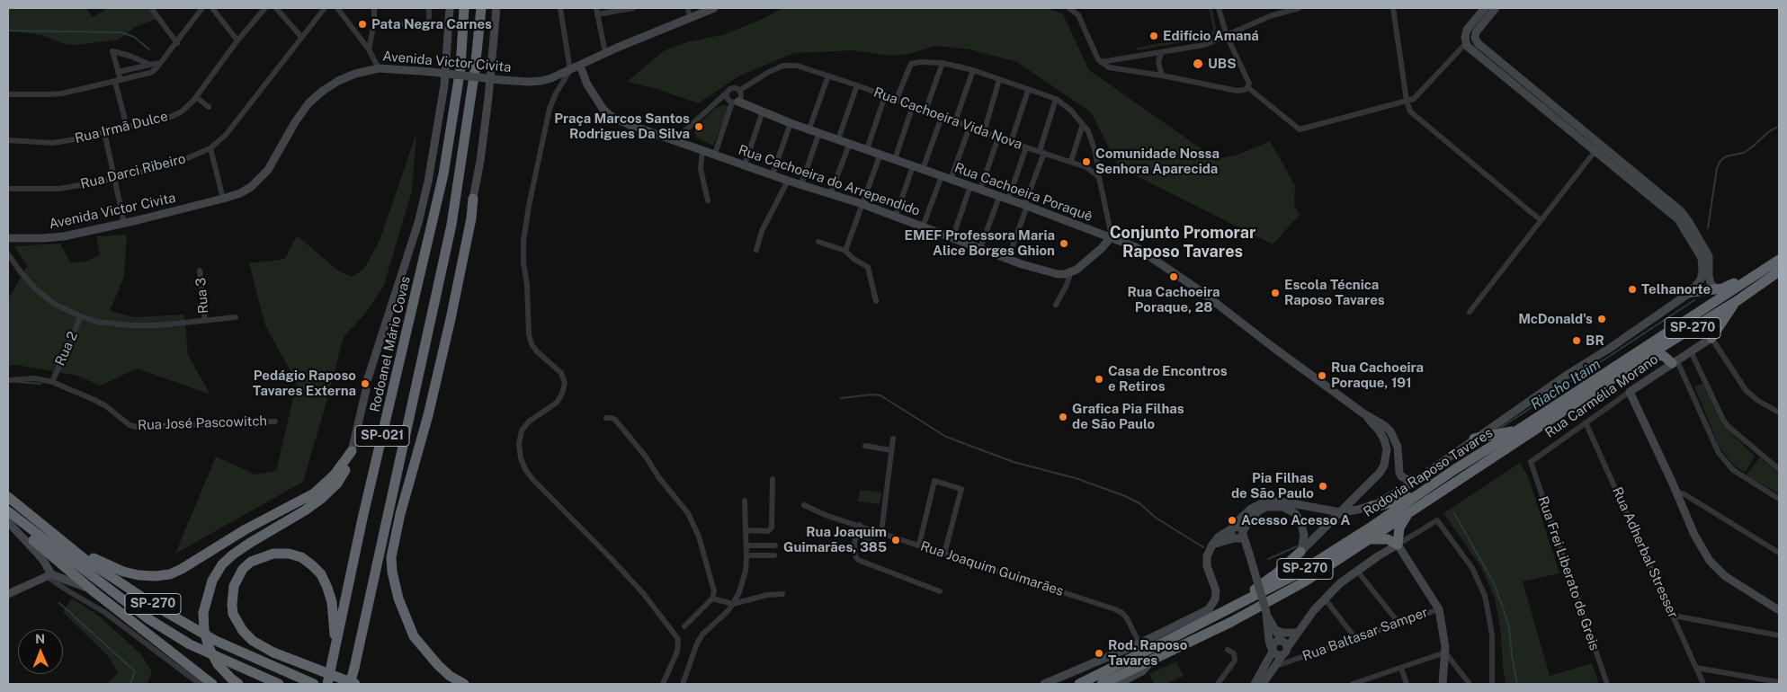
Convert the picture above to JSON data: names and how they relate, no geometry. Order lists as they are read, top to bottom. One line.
{"streets":{"highway":["SP-270","Rodoanel Mário Covas","SP-021","Rodovia Raposo Tavares"],"main road":["Avenida Victor Civita","Rua Cachoeira do Arrependido","Rua Cachoeira Poraquê","Rua Carmélia Morano"],"street":["Rua Cachoeira Vida Nova","Rua Irmã Dulce","Rua Darci Ribeiro","Rua 3","Rua 2","Rua José Pascowitch","Rua Adherbal Stresser","Rua Joaquim Guimarães","Rua Frei Liberato de Greis","Rua Baltasar Samper"]},"crossings":[["Avenida Victor Civita","Rua Cachoeira do Arrependido"],["Rua Cachoeira Poraquê","Rodovia Raposo Tavares"],["Rua 2","Rua José Pascowitch"],["Rua Carmélia Morano","Rua Adherbal Stresser"],["Rua Carmélia Morano","Rua Frei Liberato de Greis"]],"districts":["Conjunto Promorar Raposo Tavares"],"water":["Riacho Itaim"],"places":["Pata Negra Carnes","Edifício Amaná","UBS","Praça Marcos Santos Rodrigues Da Silva","Comunidade Nossa Senhora Aparecida","EMEF Professora Maria Alice Borges Ghion","Rua Cachoeira Poraque, 28","Telhanorte","Escola Técnica Raposo Tavares","McDonald's","BR","Rua Cachoeira Poraque, 191","Casa de Encontros e Retiros","Pedágio Raposo Tavares Externa","Grafica Pia Filhas de São Paulo","Pia Filhas de São Paulo","Acesso Acesso A","Rua Joaquim Guimarães, 385","Rod. Raposo Tavares"],"north":"top"}
